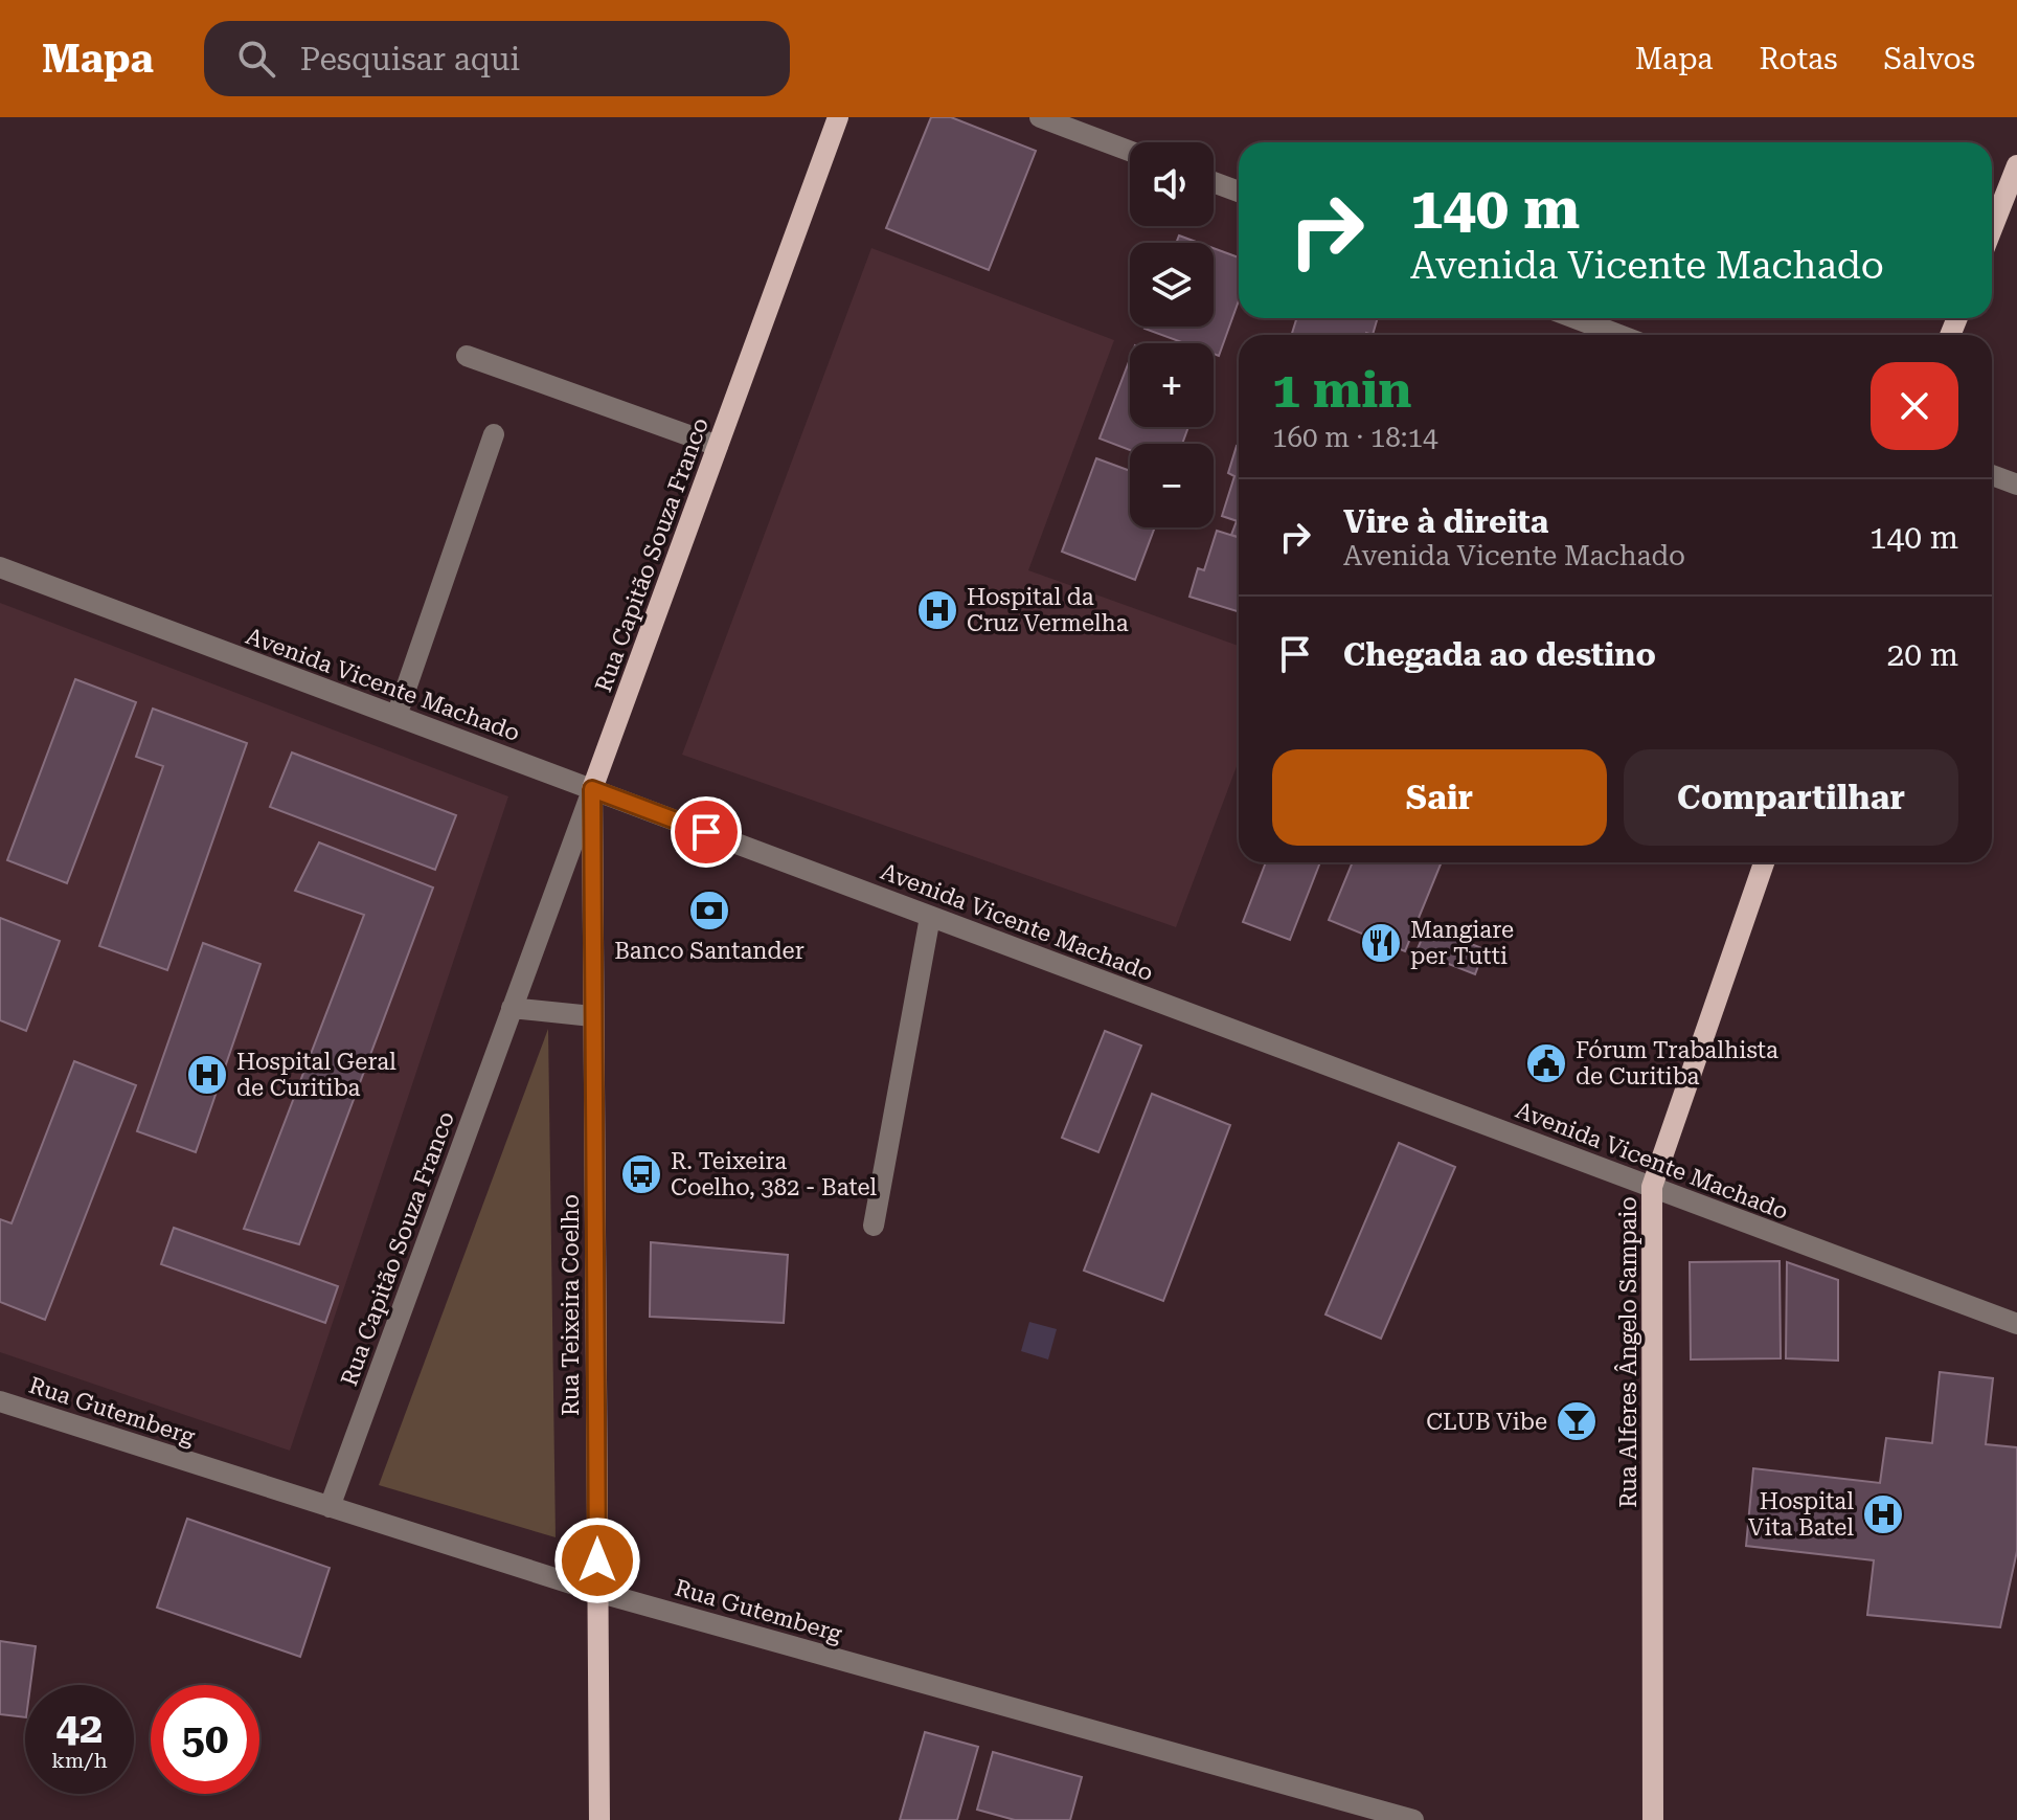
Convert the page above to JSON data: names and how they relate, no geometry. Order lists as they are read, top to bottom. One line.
{"streets":{"main road":["Rua Capitão Souza Franco","Rua Teixeira Coelho","Rua Alferes Ângelo Sampaio"],"street":["Avenida Vicente Machado","Rua Gutemberg"]},"crossings":[["Rua Capitão Souza Franco","Avenida Vicente Machado"],["Rua Capitão Souza Franco","Rua Teixeira Coelho"],["Rua Capitão Souza Franco","Rua Gutemberg"],["Avenida Vicente Machado","Rua Teixeira Coelho"],["Avenida Vicente Machado","Rua Alferes Ângelo Sampaio"],["Rua Teixeira Coelho","Rua Gutemberg"]],"places":{"hospital":["Hospital da Cruz Vermelha","Hospital Geral de Curitiba","Hospital Vita Batel"],"bank":["Banco Santander"],"restaurant":["Mangiare per Tutti"],"public building":["Fórum Trabalhista de Curitiba"],"bus stop":["R. Teixeira Coelho, 382 - Batel"],"bar":["CLUB Vibe"]},"page":{"header":"Mapa","search":"Pesquisar aqui","nav":["Mapa","Rotas","Salvos"],"map_buttons":["+","−"],"turn":["140 m","Avenida Vicente Machado"],"heading":["1 min","160 m · 18:14"],"list":[{"name":"Vire à direita","note":"Avenida Vicente Machado","value":"140 m"},{"name":"Chegada ao destino","value":"20 m"}],"buttons":["Sair","Compartilhar"],"speed":"42 km/h","limit":"50"}}
